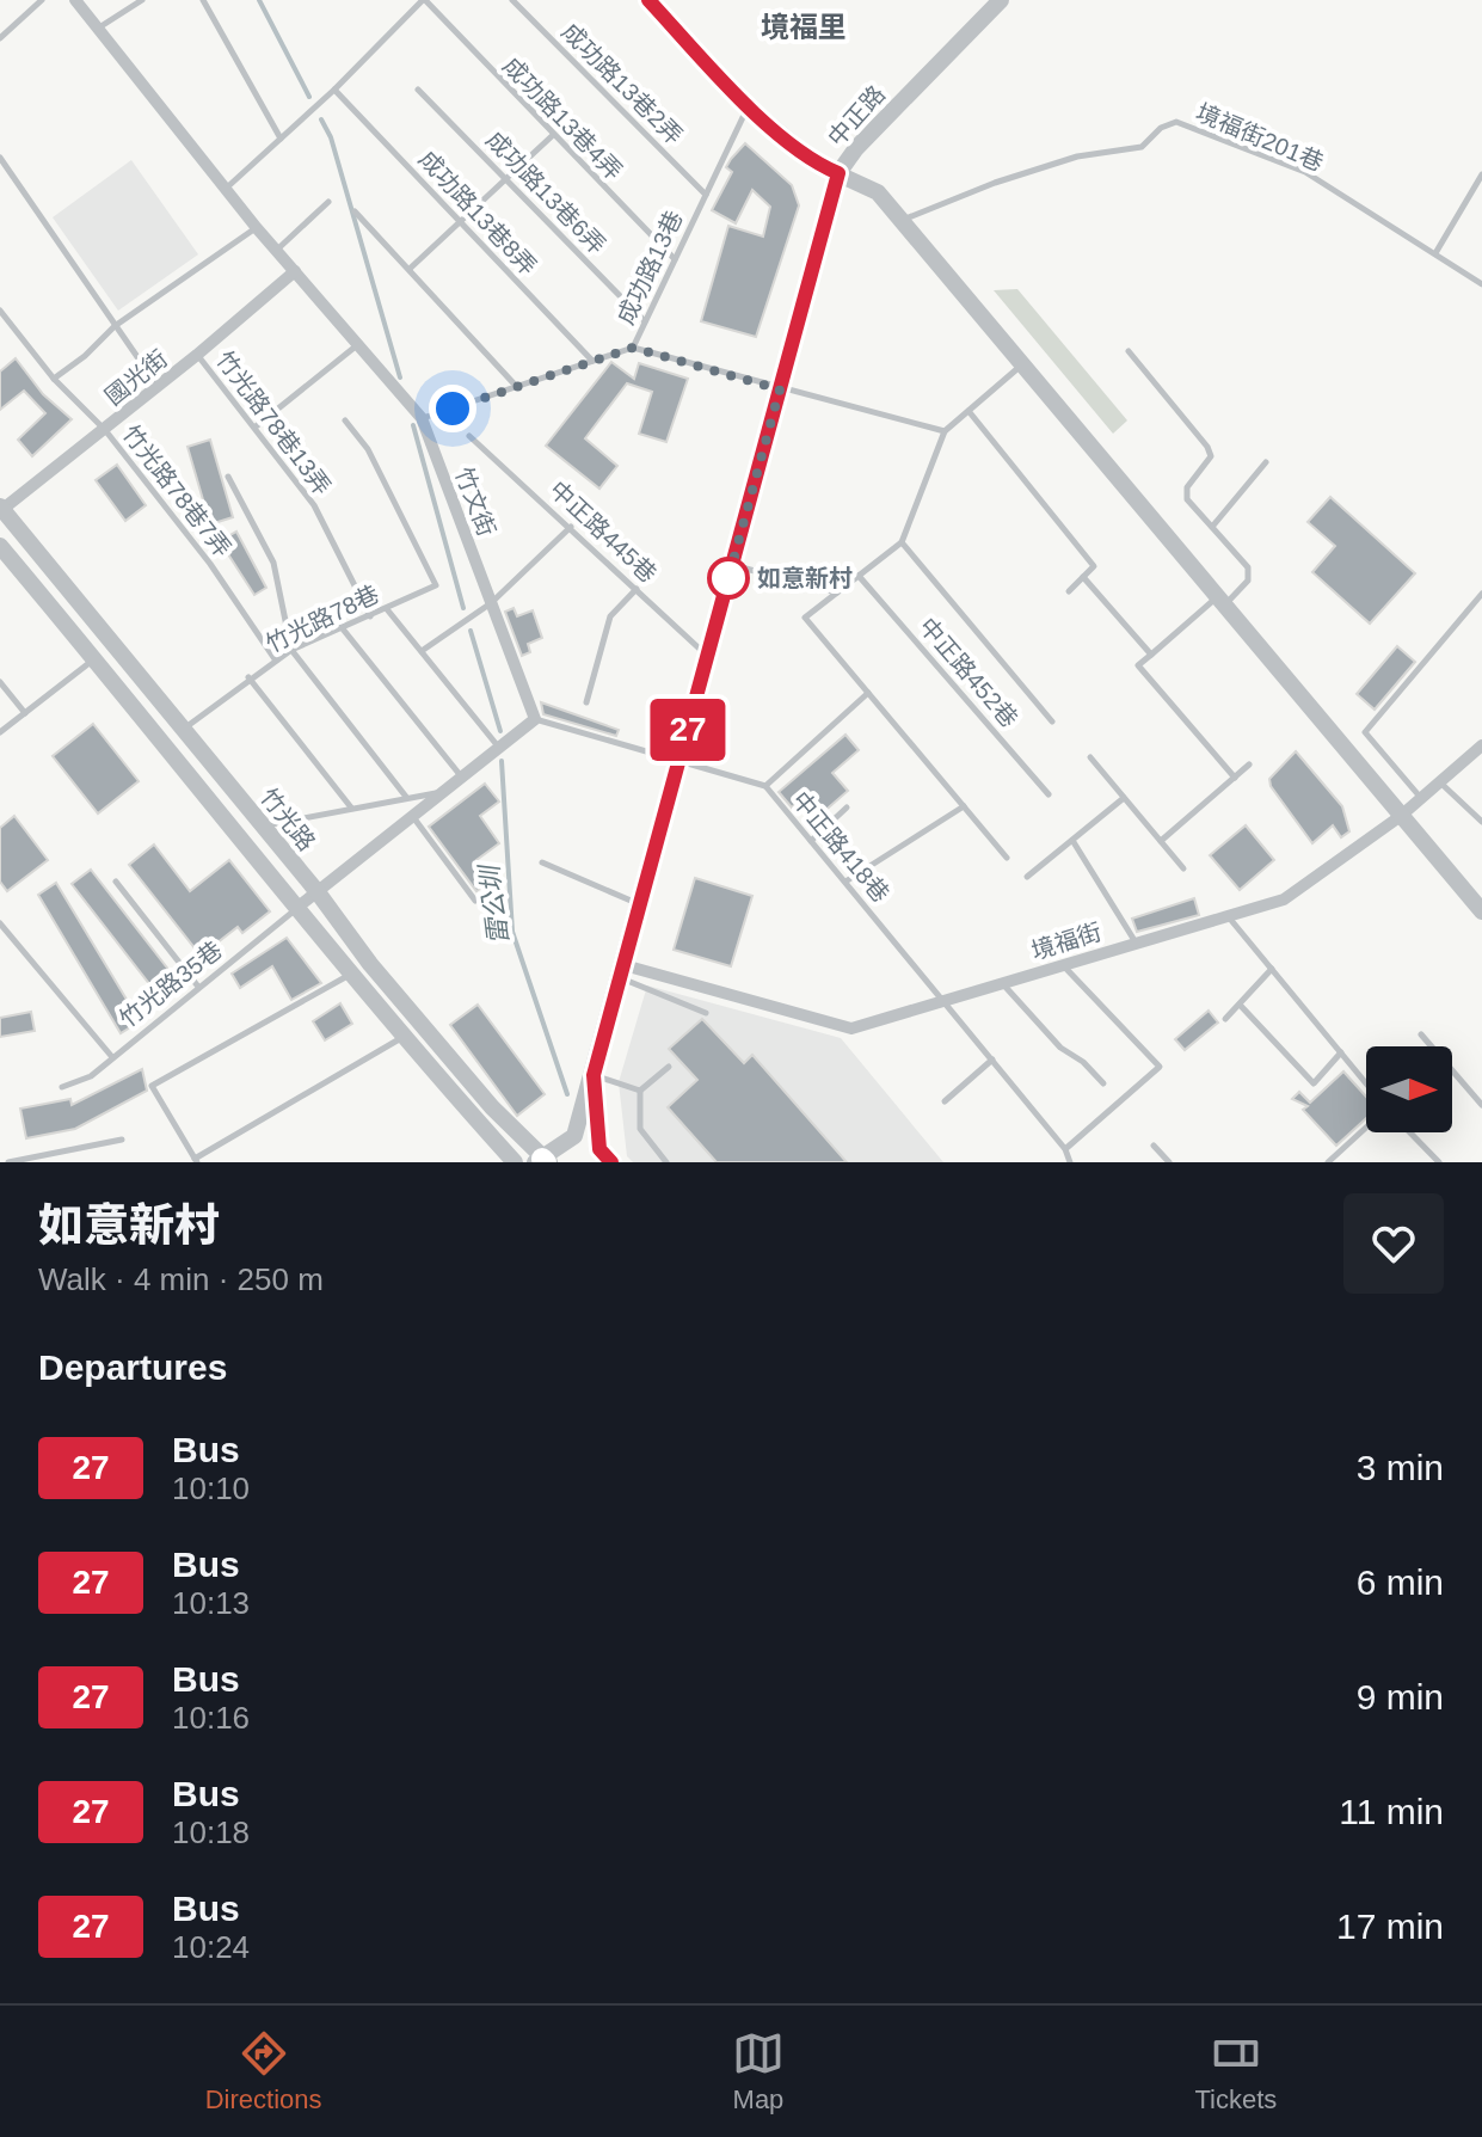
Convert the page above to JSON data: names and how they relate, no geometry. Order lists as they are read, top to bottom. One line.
{"streets":{"street":["中正路","國光街","竹文街","竹光路","境福街"],"lane":["成功路13巷2弄","成功路13巷4弄","境福街201巷","成功路13巷6弄","成功路13巷8弄","成功路13巷","竹光路78巷13弄","竹光路78巷7弄","中正路445巷","竹光路78巷","中正路452巷","中正路418巷","竹光路35巷"]},"crossings":[["成功路13巷2弄","成功路13巷"],["中正路","中正路445巷"],["中正路","竹光路"],["中正路","中正路418巷"],["中正路","境福街"],["成功路13巷4弄","成功路13巷"],["成功路13巷6弄","成功路13巷"],["成功路13巷8弄","成功路13巷"],["成功路13巷","竹文街"],["國光街","竹光路78巷13弄"],["國光街","竹光路78巷7弄"],["國光街","竹文街"],["國光街","竹光路"],["竹光路78巷13弄","竹光路78巷"],["竹光路78巷7弄","竹光路78巷"],["竹文街","中正路418巷"],["竹光路78巷","竹光路"],["竹光路","竹光路35巷"],["中正路418巷","境福街"]],"districts":["境福里"],"water":["雷公圳"],"places":["如意新村"],"lines":["bus line 27"],"north":"right","page":{"on_map":"27","heading":[["如意新村","Walk · 4 min · 250 m"],"Departures"],"list":[{"mark":"27","name":"Bus","note":"10:10","value":"3 min"},{"mark":"27","name":"Bus","note":"10:13","value":"6 min"},{"mark":"27","name":"Bus","note":"10:16","value":"9 min"},{"mark":"27","name":"Bus","note":"10:18","value":"11 min"},{"mark":"27","name":"Bus","note":"10:24","value":"17 min"}],"tabs":["Directions","Map","Tickets"]}}
